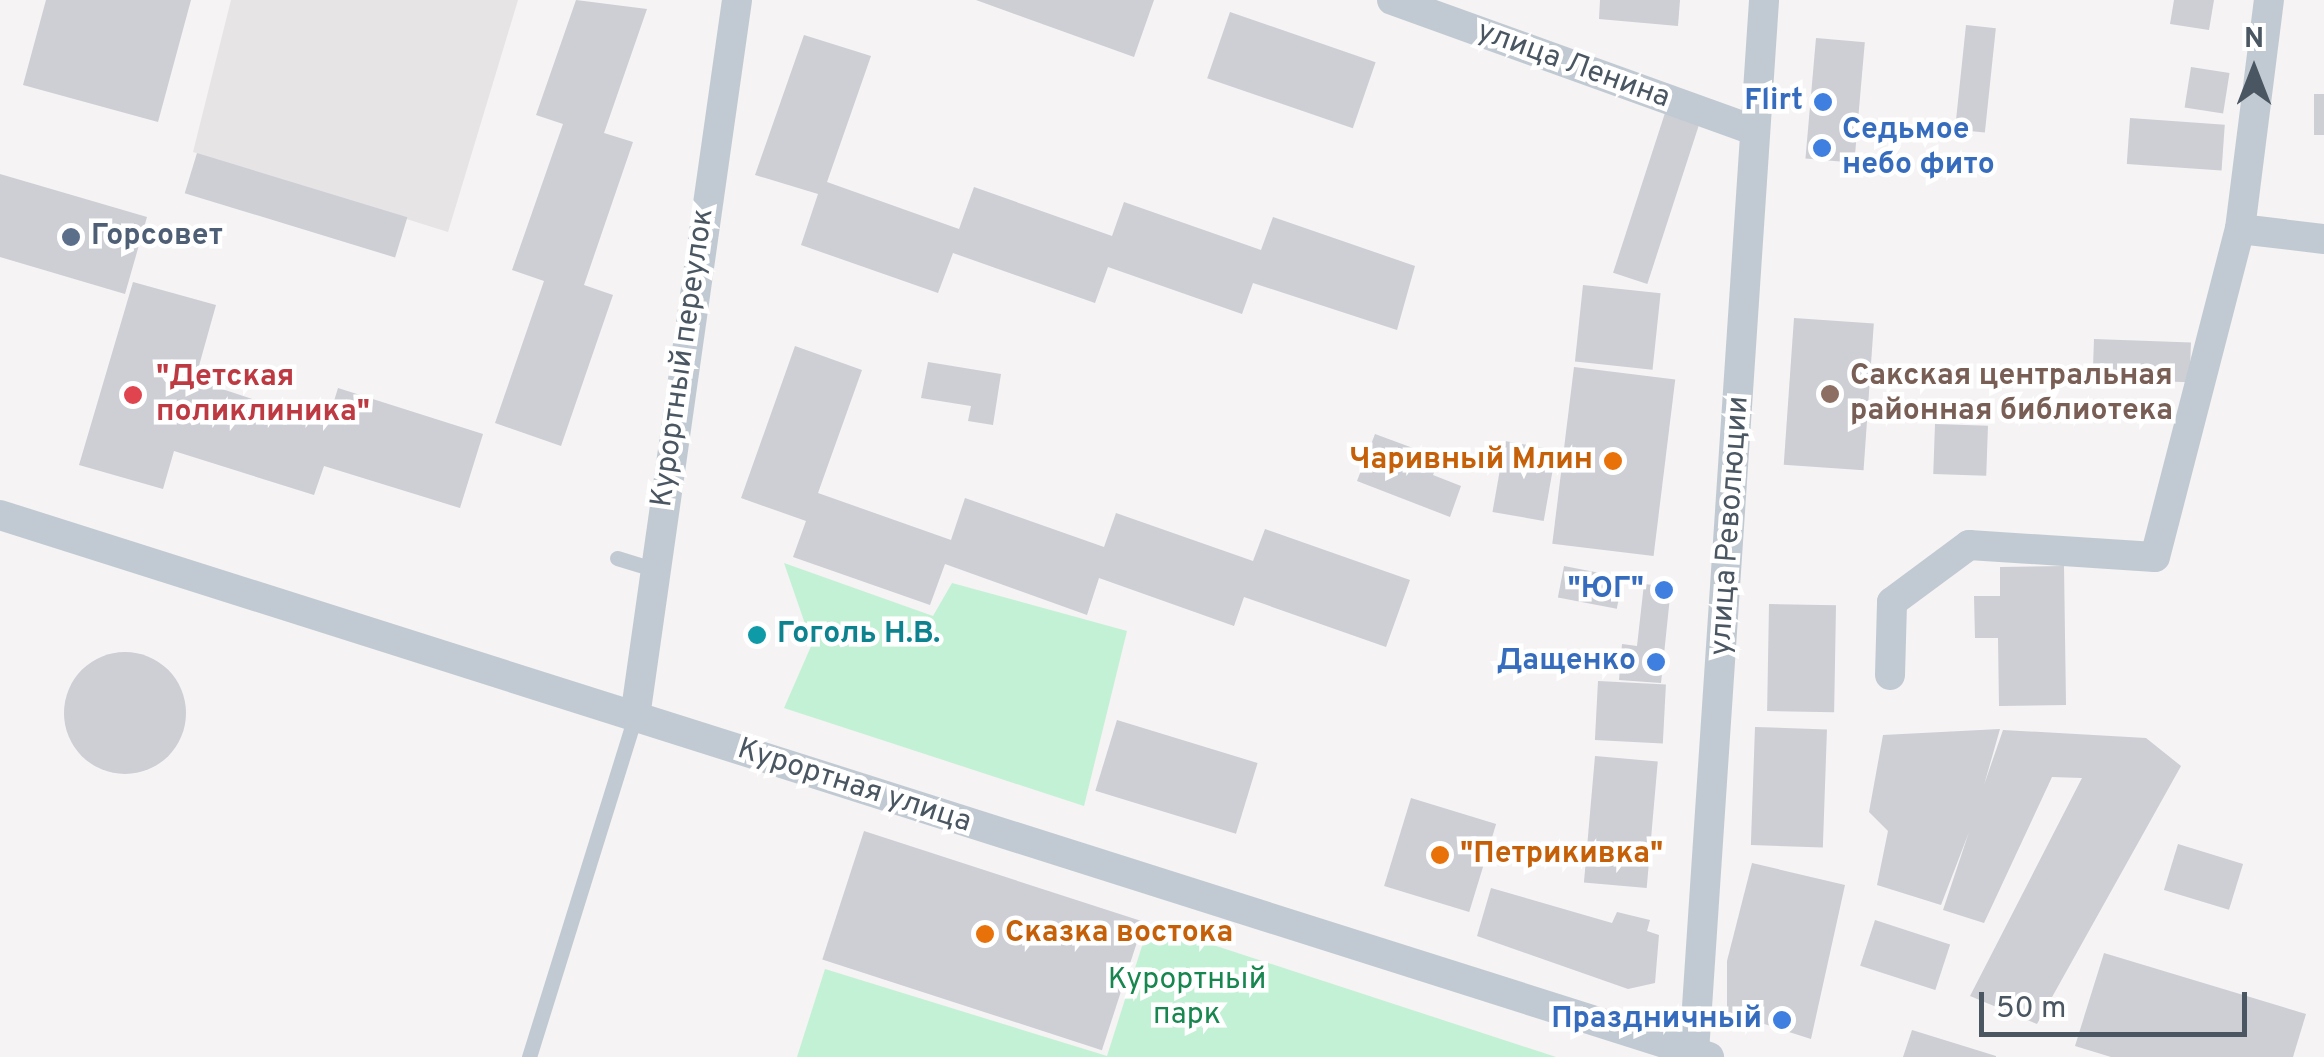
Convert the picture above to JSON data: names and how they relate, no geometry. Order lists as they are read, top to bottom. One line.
{"streets":{"street":["улица Ленина","Курортный переулок","улица Революции","Курортная улица"]},"crossings":[["улица Ленина","улица Революции"],["Курортный переулок","Курортная улица"],["улица Революции","Курортная улица"]],"parks":["Курортный парк"],"places":["Flirt","Седьмое небо фито","Горсовет","Сакская центральная районная библиотека","\"Детская поликлиника\"","Чаривный Млин","\"ЮГ\"","Гоголь Н.В.","Дащенко","\"Петрикивка\"","Сказка востока","Праздничный"],"scale_bar":"50 m","north":"top"}
